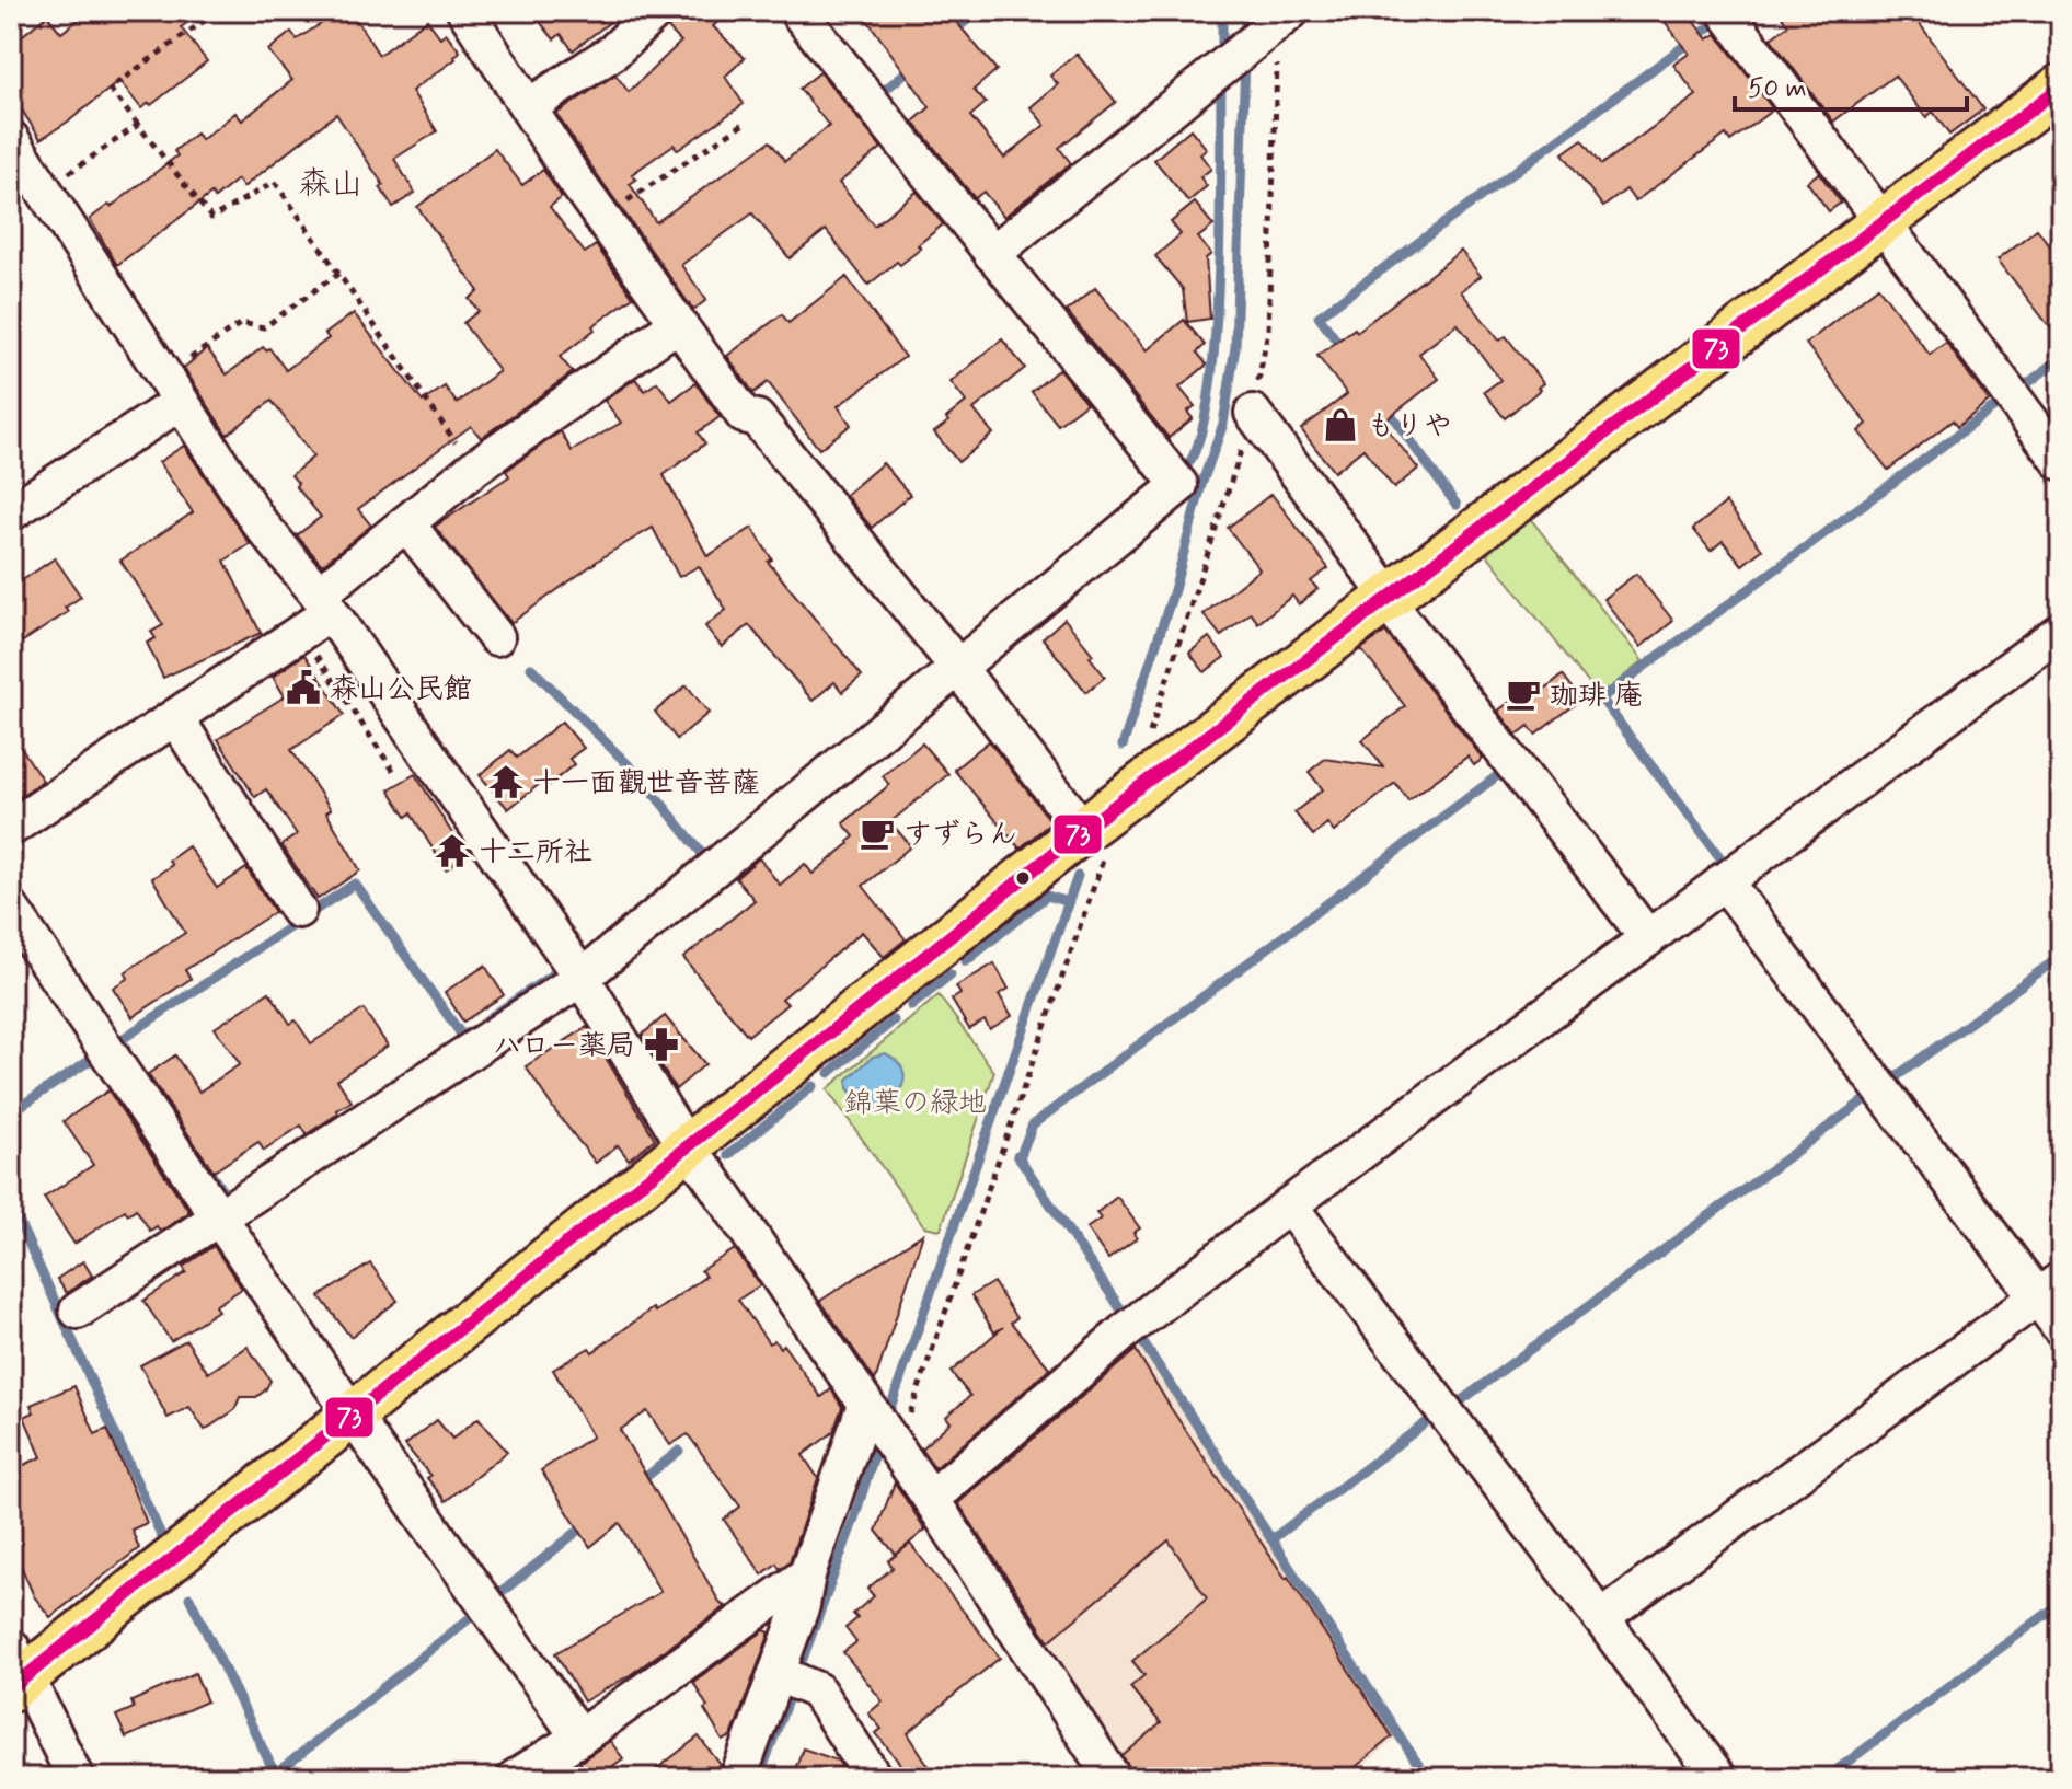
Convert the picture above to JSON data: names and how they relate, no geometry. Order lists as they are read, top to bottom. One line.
{"districts":["森山"],"parks":["錦葉の緑地"],"places":{"shop":["もりや"],"public building":["森山公民館"],"cafe":["珈琲 庵","すずらん"],"temple":["十一面觀世音菩薩","十二所社"],"pharmacy":["ハロー薬局"]},"lines":["transit line 73"],"scale_bar":"50 m"}
